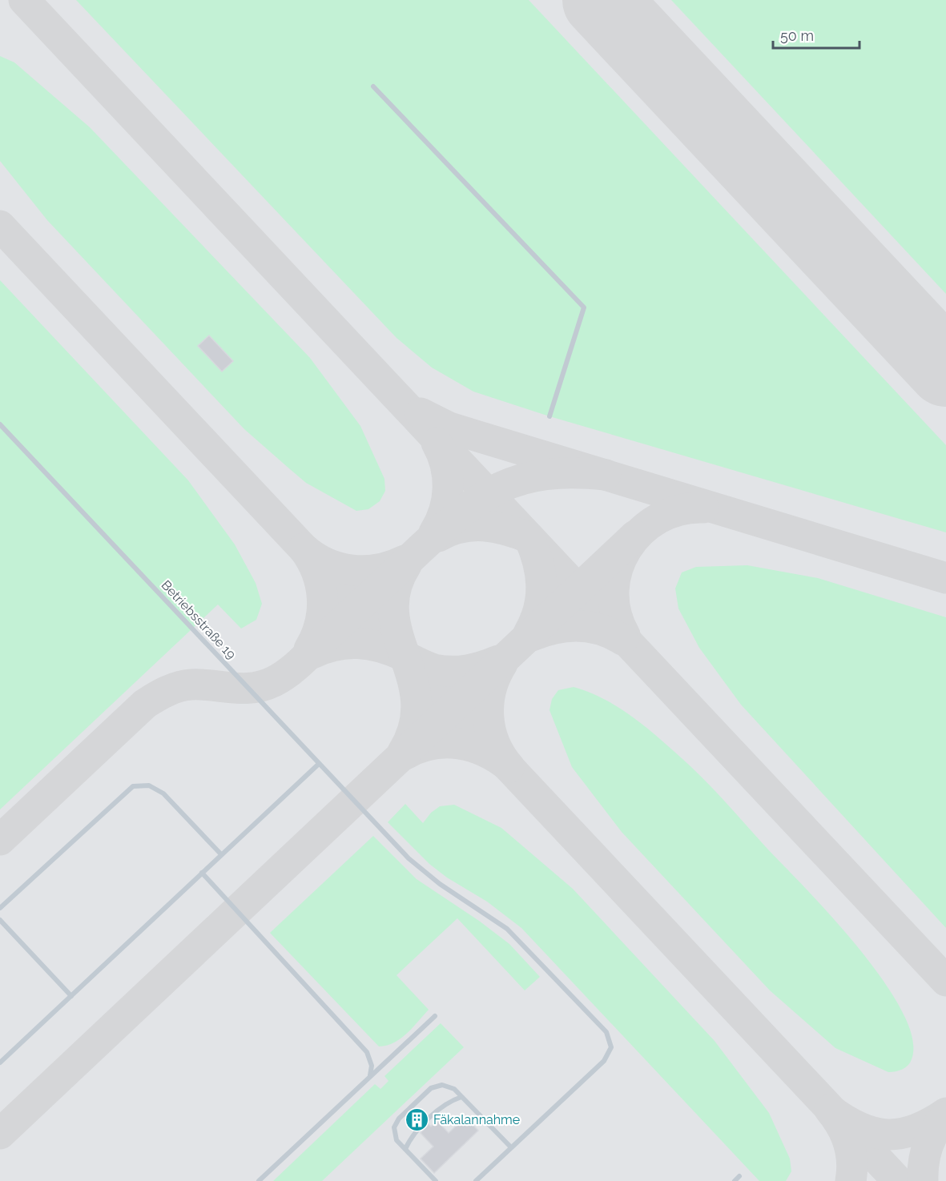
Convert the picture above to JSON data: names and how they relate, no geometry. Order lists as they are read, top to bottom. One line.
{"streets":{"lane":["Betriebsstraße 19"]},"places":{"building":["Fäkalannahme"]},"scale_bar":"50 m"}
